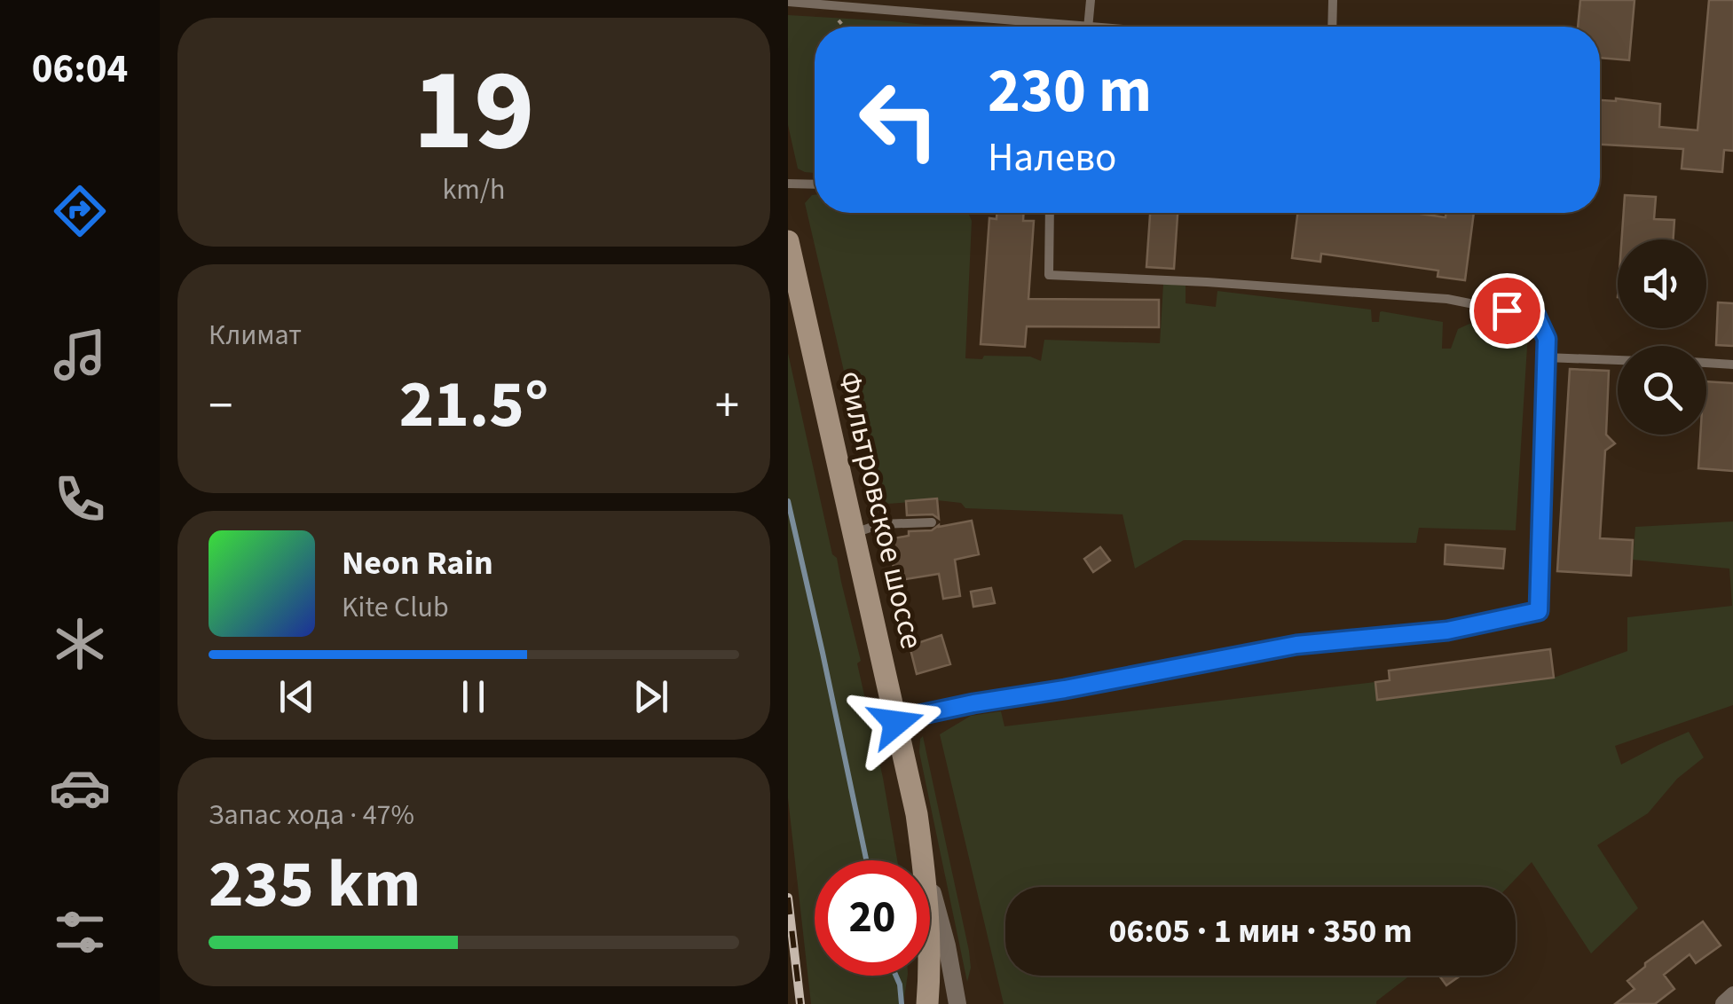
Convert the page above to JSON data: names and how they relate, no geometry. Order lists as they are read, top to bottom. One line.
{"streets":{"main road":["Фильтровское шоссе"]},"page":{"tabs":"06:04","tile":[["19","km/h"],"Климат",["Запас хода · 47%","235 km"]],"turn":["230 m","Налево"],"heat":["−","21.5°","+"],"song":["Neon Rain","Kite Club"],"limit":"20","trip":"06:05 · 1 мин · 350 m"}}
